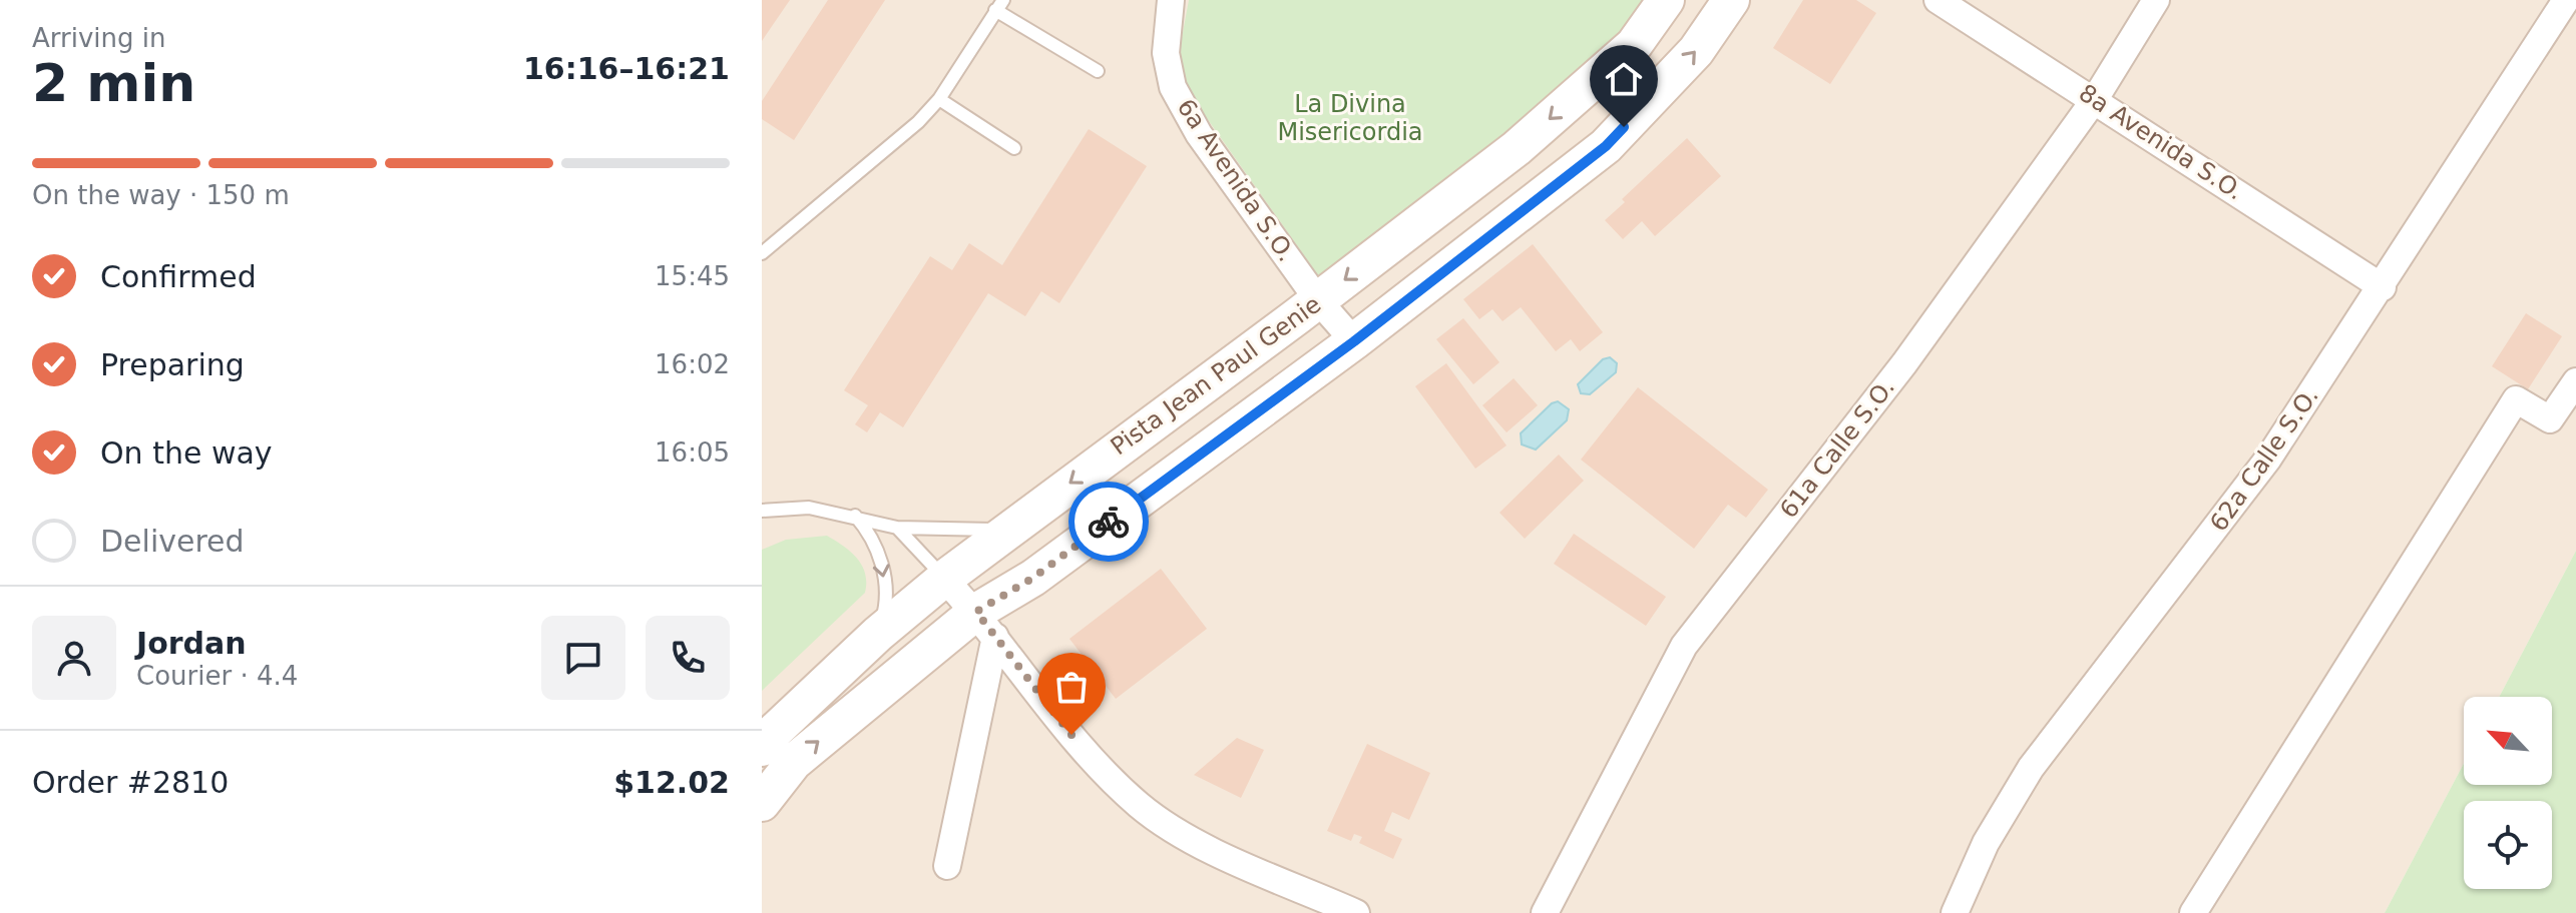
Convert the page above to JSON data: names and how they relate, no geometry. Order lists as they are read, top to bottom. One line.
{"streets":{"main road":["Pista Jean Paul Genie"],"street":["8a Avenida S.O.","6a Avenida S.O.","61a Calle S.O.","62a Calle S.O."]},"crossings":[["8a Avenida S.O.","61a Calle S.O."],["8a Avenida S.O.","62a Calle S.O."],["6a Avenida S.O.","Pista Jean Paul Genie"]],"parks":["La Divina Misericordia"],"north":"top left","page":{"heading":["2 min","Arriving in","16:16–16:21"],"panel":["Jordan","Courier · 4.4","Order #2810","$12.02"],"bar":"On the way · 150 m","list":[["Confirmed","15:45"],["Preparing","16:02"],["On the way","16:05"],"Delivered"]}}
